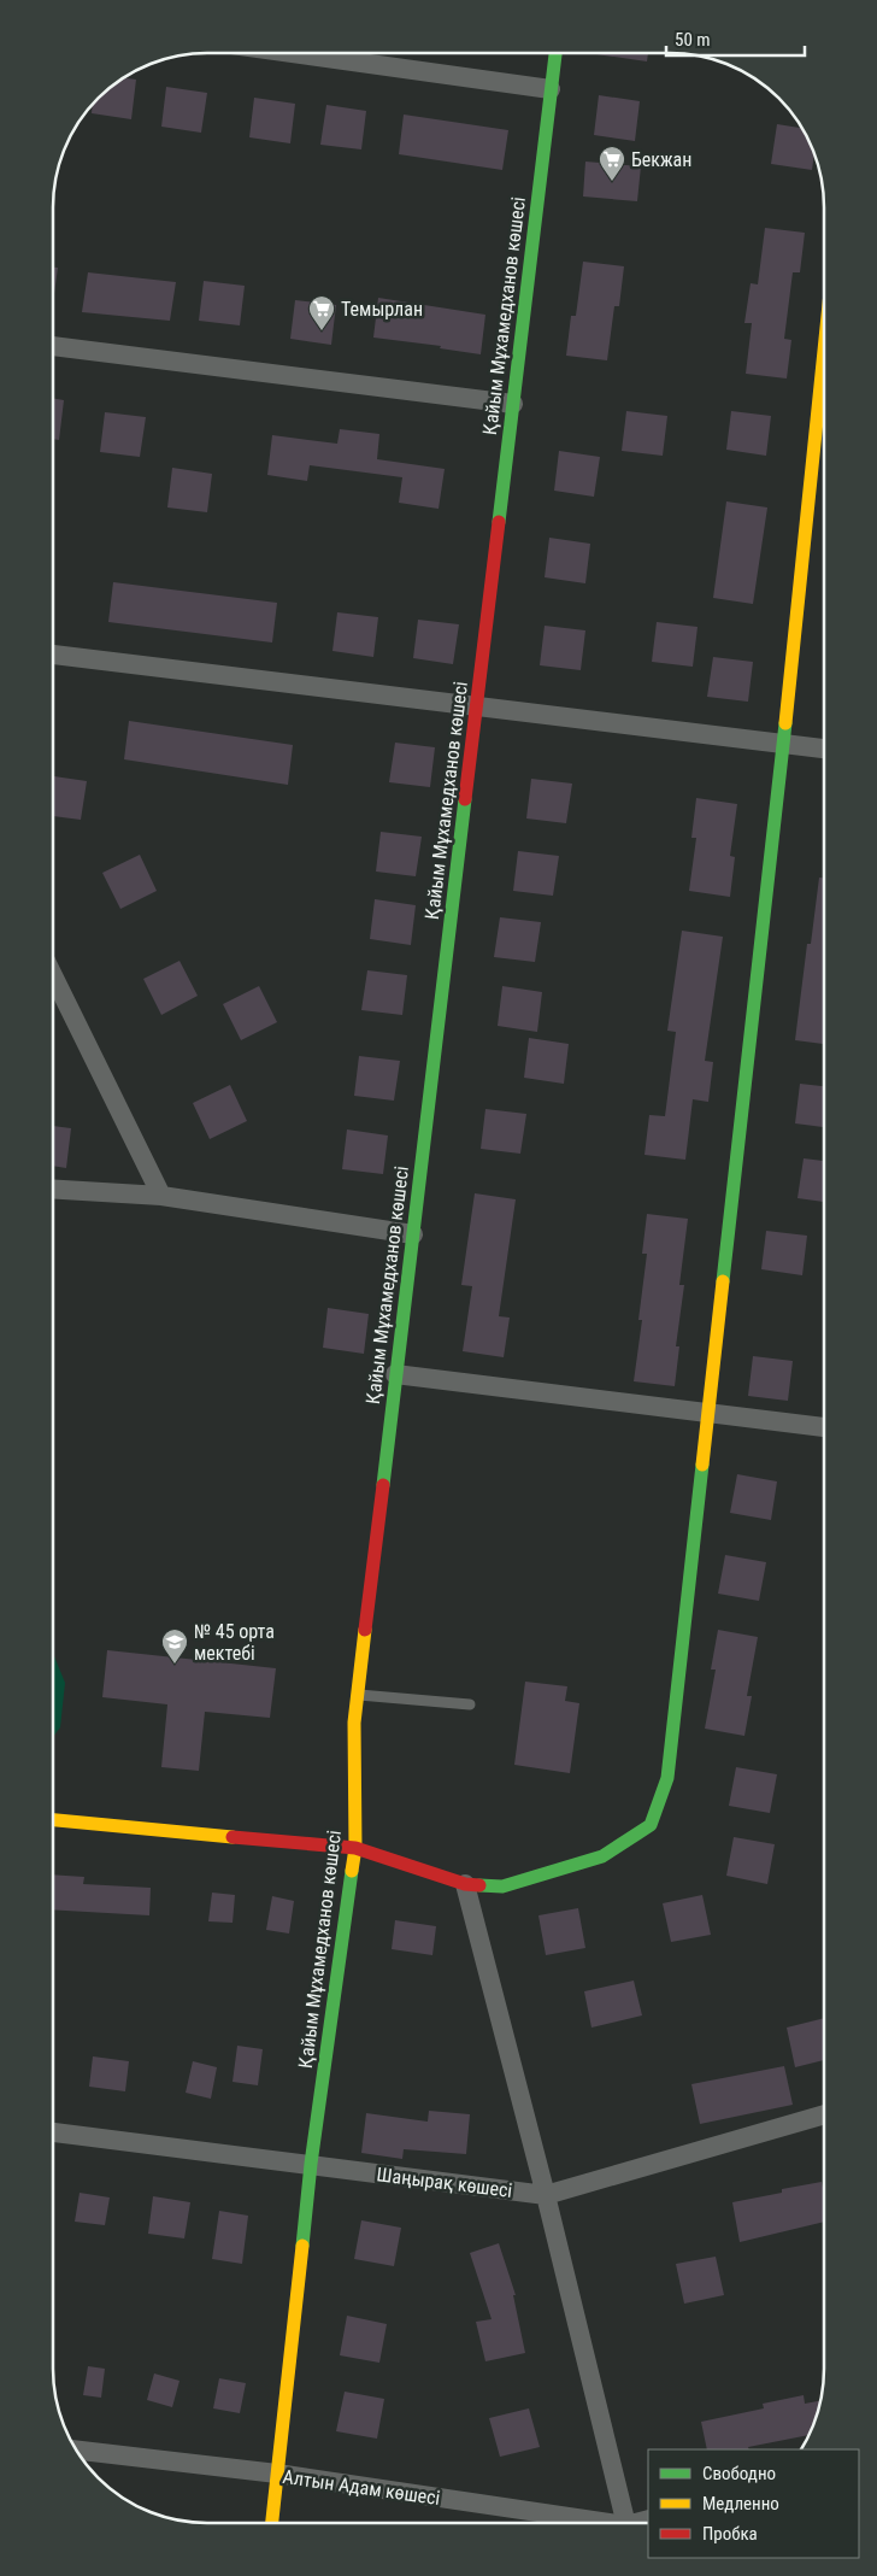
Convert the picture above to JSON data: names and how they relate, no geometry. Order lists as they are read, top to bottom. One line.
{"streets":{"street":["Қайым Мұхамедханов көшесі","Шаңырақ көшесі","Алтын Адам көшесі"]},"crossings":[["Қайым Мұхамедханов көшесі","Шаңырақ көшесі"],["Қайым Мұхамедханов көшесі","Алтын Адам көшесі"]],"places":{"supermarket":["Бекжан","Темырлан"],"school or university":["№ 45 орта мектебі"]},"legend":["Свободно","Медленно","Пробка"],"scale_bar":"50 m"}
